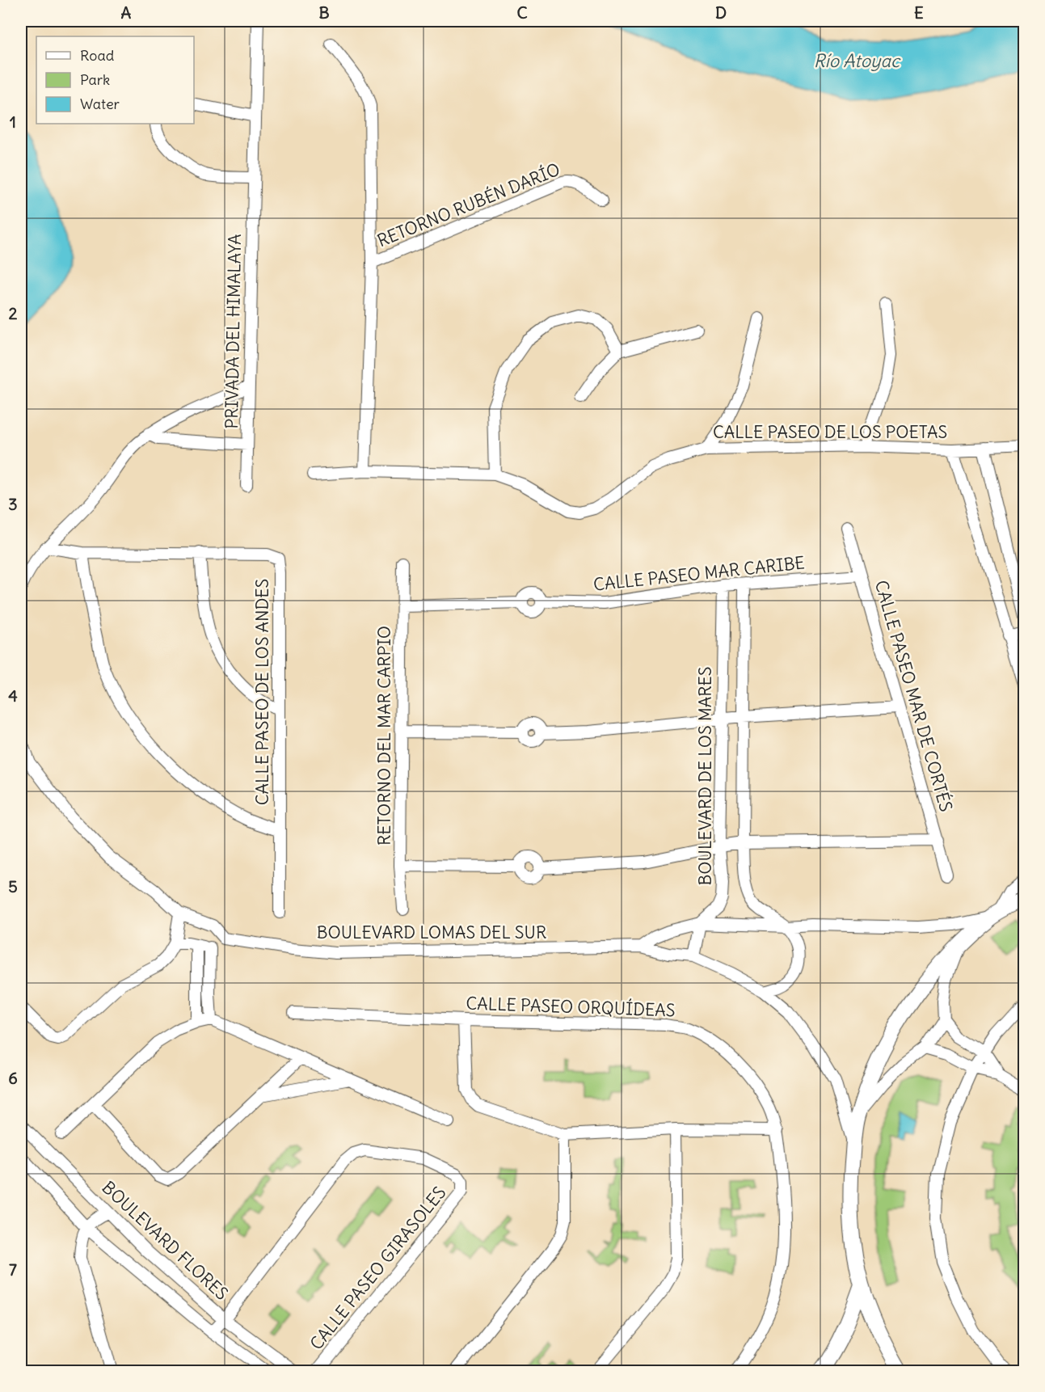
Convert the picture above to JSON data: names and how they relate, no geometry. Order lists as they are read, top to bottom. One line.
{"streets":{"street":["RETORNO RUBÉN DARÍO","PRIVADA DEL HIMALAYA","CALLE PASEO DE LOS POETAS","CALLE PASEO MAR CARIBE","CALLE PASEO DE LOS ANDES","CALLE PASEO MAR DE CORTÉS","RETORNO DEL MAR CARPIO","BOULEVARD DE LOS MARES","BOULEVARD LOMAS DEL SUR","CALLE PASEO ORQUÍDEAS","BOULEVARD FLORES","CALLE PASEO GIRASOLES"]},"crossings":[["RETORNO RUBÉN DARÍO","CALLE PASEO DE LOS POETAS"],["CALLE PASEO MAR CARIBE","CALLE PASEO MAR DE CORTÉS"],["CALLE PASEO MAR CARIBE","RETORNO DEL MAR CARPIO"],["CALLE PASEO MAR CARIBE","BOULEVARD DE LOS MARES"],["BOULEVARD FLORES","CALLE PASEO GIRASOLES"]],"water":["Río Atoyac"],"legend":["Road","Park","Water"],"grid":{"columns":["A","B","C","D","E"],"rows":["1","2","3","4","5","6","7"]}}
